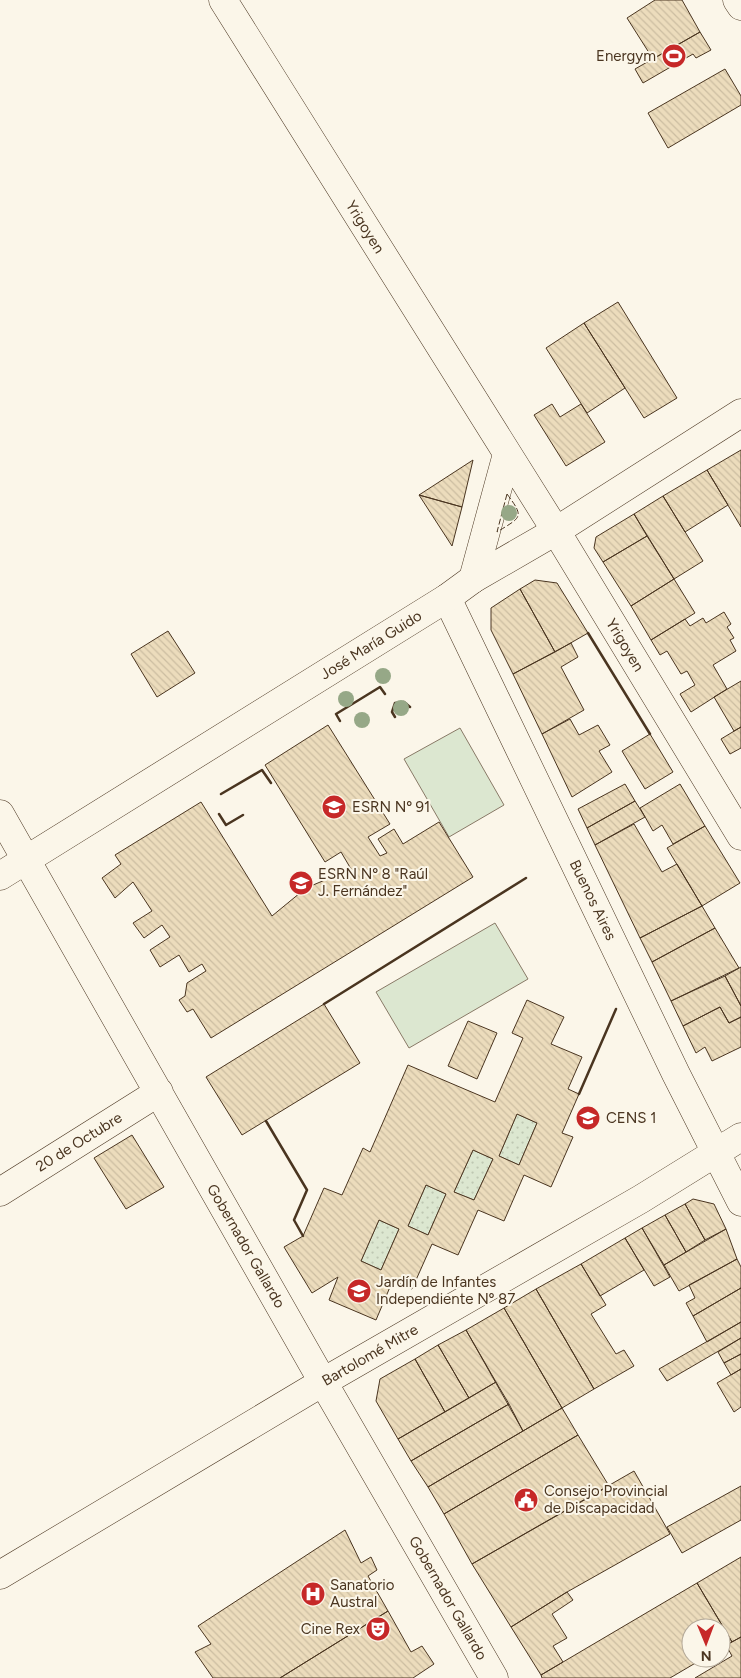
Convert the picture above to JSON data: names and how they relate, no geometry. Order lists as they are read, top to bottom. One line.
{"streets":{"street":["Yrigoyen","José María Guido","Buenos Aires","20 de Octubre","Gobernador Gallardo","Bartolomé Mitre"]},"crossings":[["Yrigoyen","José María Guido"],["José María Guido","Buenos Aires"],["José María Guido","Gobernador Gallardo"],["Buenos Aires","Bartolomé Mitre"],["20 de Octubre","Gobernador Gallardo"],["Gobernador Gallardo","Bartolomé Mitre"]],"places":{"sports":["Energym"],"school or university":["ESRN Nº 91","ESRN Nº 8 \"Raúl J. Fernández\"","CENS 1","Jardín de Infantes Independiente Nº 87"],"public building":["Consejo Provincial de Discapacidad"],"hospital":["Sanatorio Austral"],"theatre":["Cine Rex"]},"north":"bottom"}
